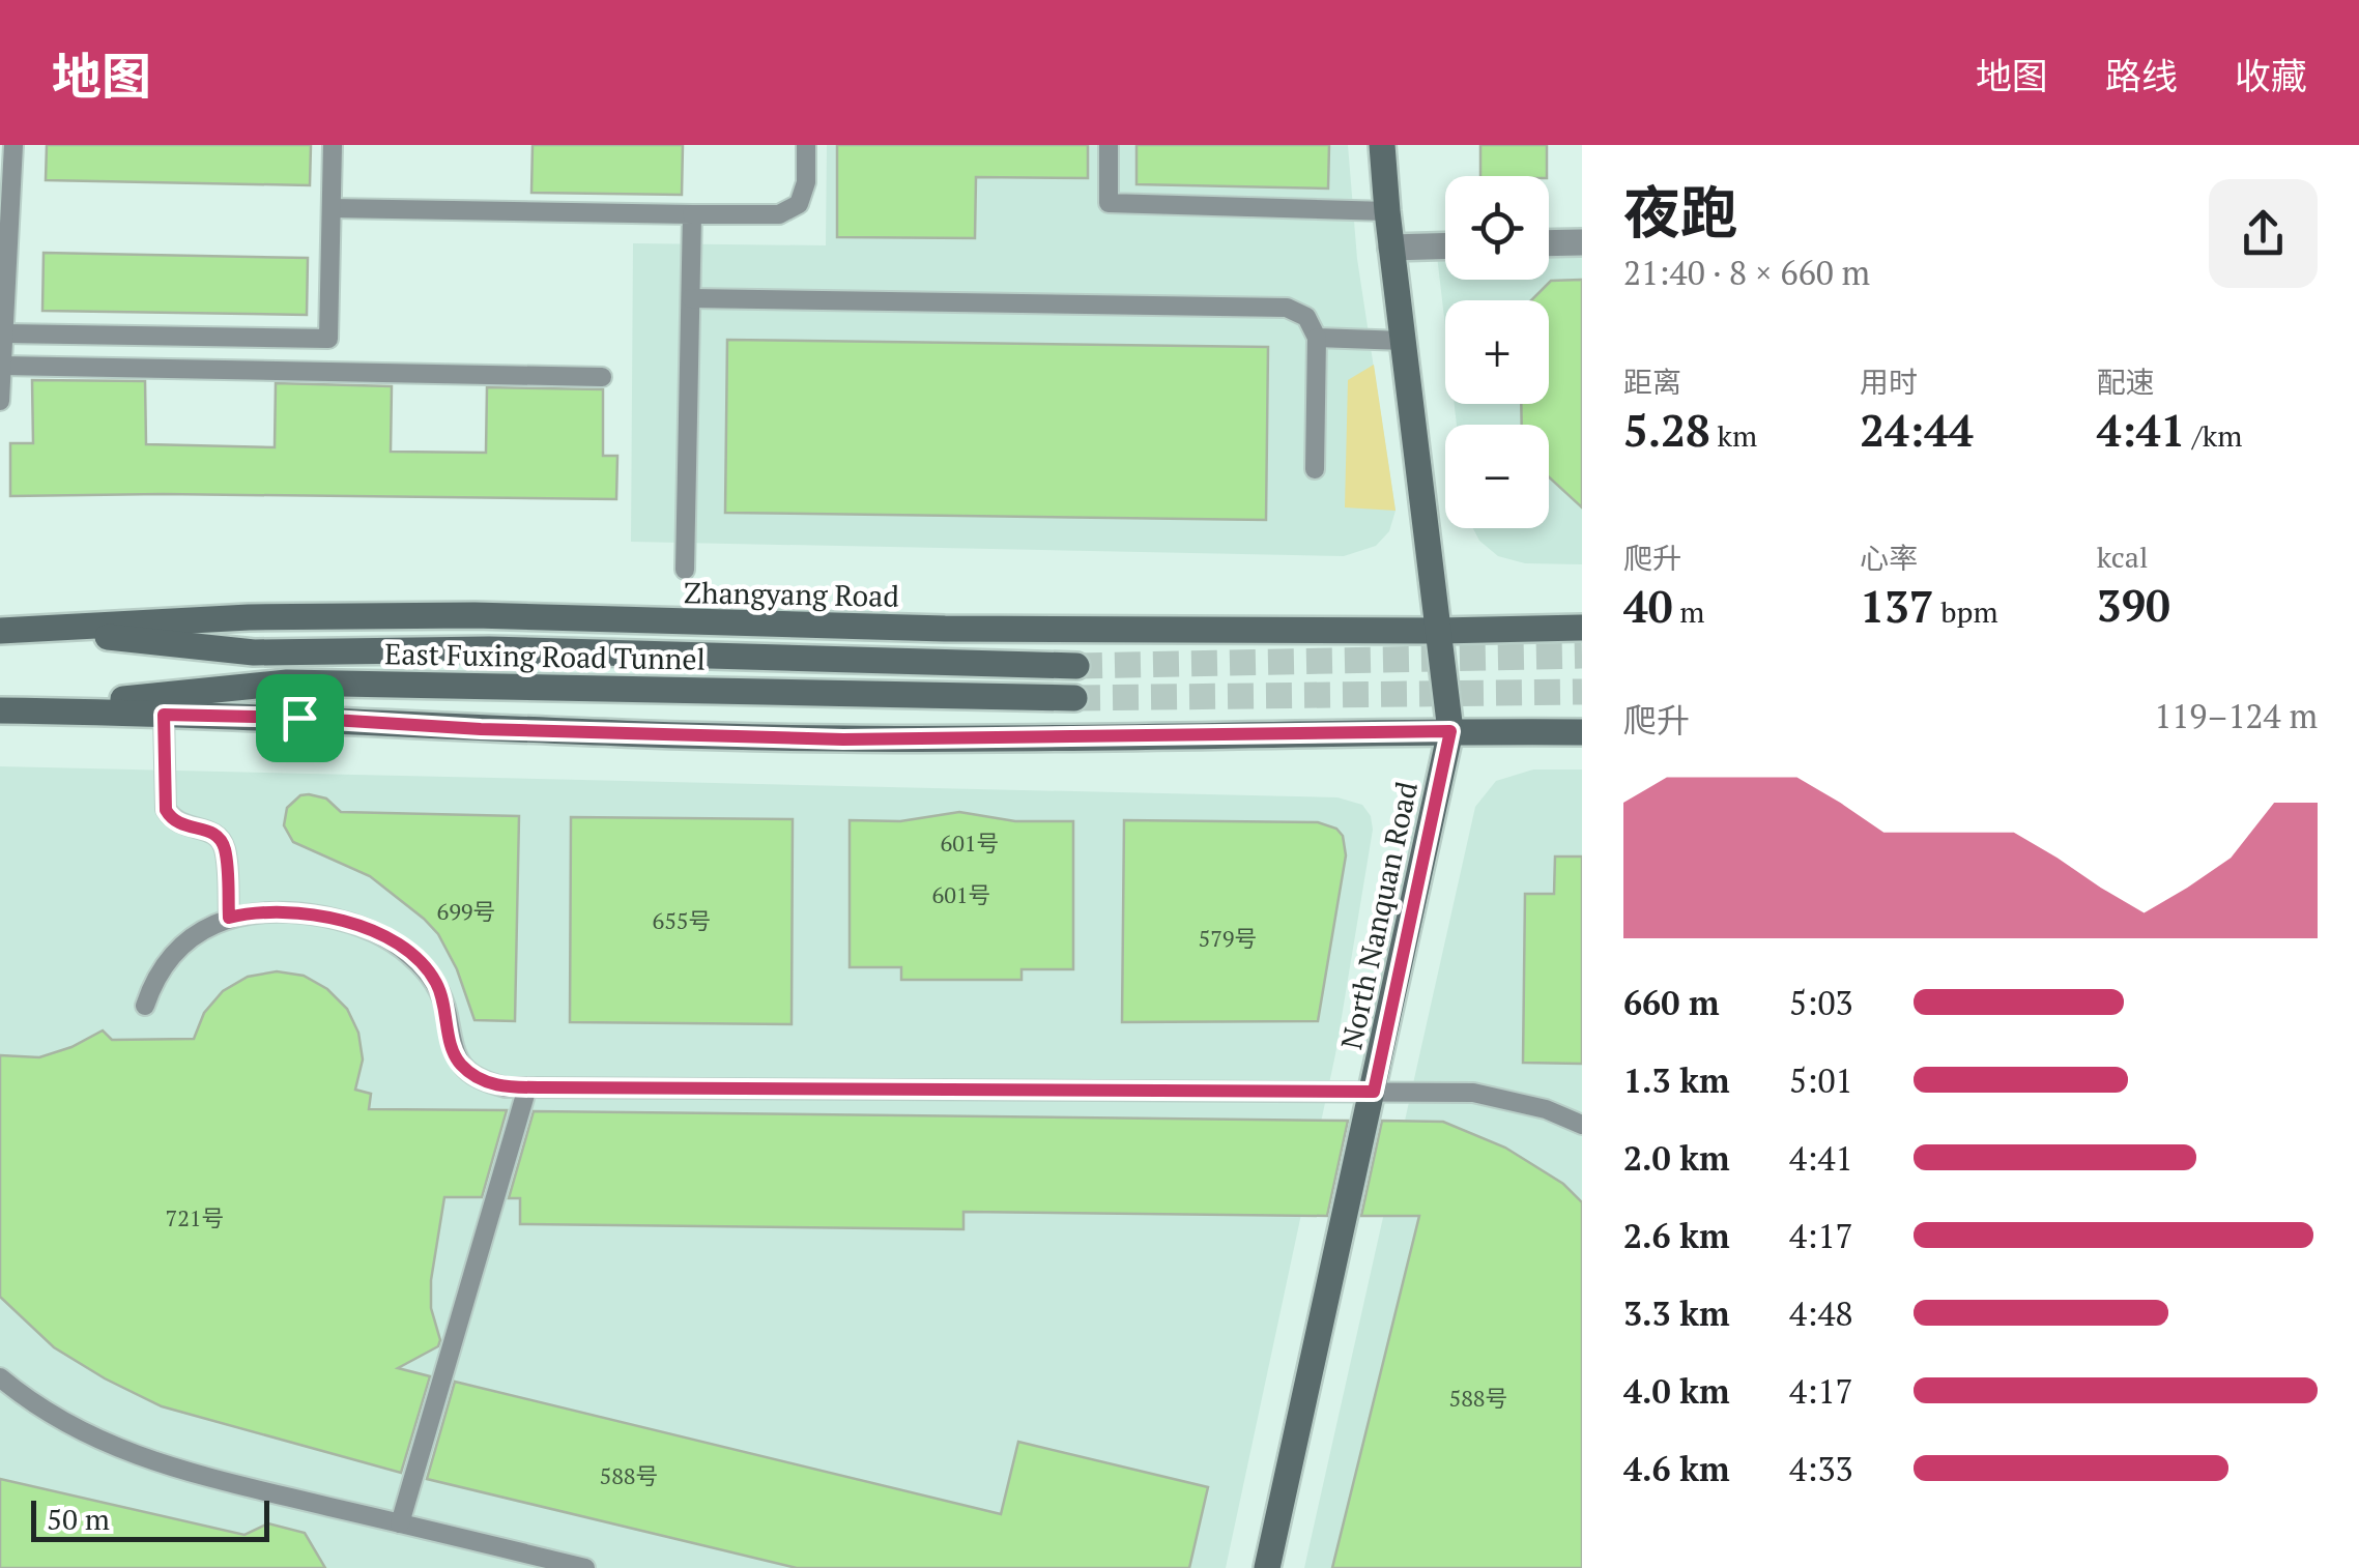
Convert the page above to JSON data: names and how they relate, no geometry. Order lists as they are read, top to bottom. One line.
{"streets":{"main road":["Zhangyang Road","East Fuxing Road Tunnel","North Nanquan Road"]},"crossings":[["Zhangyang Road","East Fuxing Road Tunnel"],["Zhangyang Road","North Nanquan Road"]],"house_numbers":["601号","601号","699号","655号","579号","721号","588号","588号"],"scale_bar":"50 m","page":{"header":"地图","nav":["地图","路线","收藏"],"heading":["夜跑","21:40 · 8 × 660 m"],"map_buttons":["+","−"],"stats":[["距离","5.28 km"],["用时","24:44"],["配速","4:41 /km"],["爬升","40 m"],["心率","137 bpm"],["kcal","390"]],"chart":["爬升","119–124 m"],"list":[{"name":"660 m","note":"5:03"},{"name":"1.3 km","note":"5:01"},{"name":"2.0 km","note":"4:41"},{"name":"2.6 km","note":"4:17"},{"name":"3.3 km","note":"4:48"},{"name":"4.0 km","note":"4:17"},{"name":"4.6 km","note":"4:33"}],"scale":"50 m"}}
